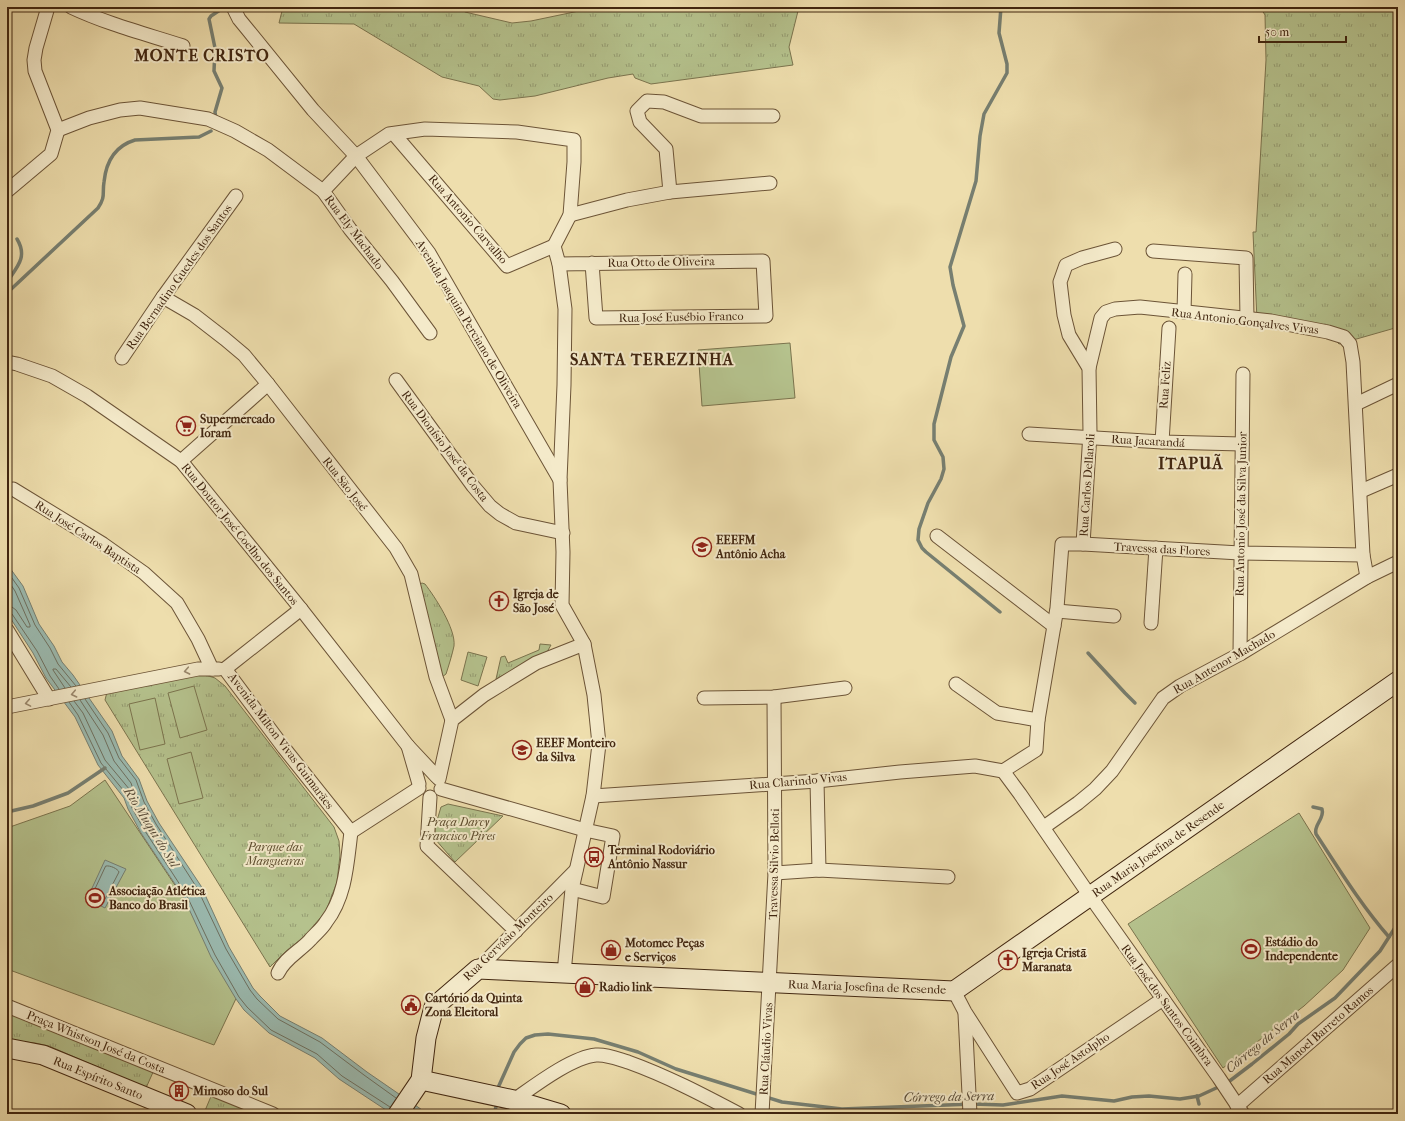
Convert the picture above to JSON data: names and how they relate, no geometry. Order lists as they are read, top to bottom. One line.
{"streets":{"main road":["Rua Maria Josefina de Resende","Rua Gervásio Monteiro","Rua Espírito Santo"],"street":["Rua Antonio Carvalho","Rua Ely Machado","Rua Otto de Oliveira","Rua Bernadino Guedes dos Santos","Rua José Eusébio Franco","Rua Antonio Gonçalves Vivas","Avenida Joaquim Perciano de Oliveira","Rua Feliz","Rua Jacarandá","Rua Dionísio José da Costa","Rua São José","Rua Carlos Dellaroli","Rua Antonio José da Silva Junior","Rua Doutor José Coelho dos Santos","Rua José Carlos Baptista","Travessa das Flores","Rua Antenor Machado","Avenida Milton Vivas Guimarães","Rua Clarindo Vivas","Travessa Silvio Belloti","Rua José dos Santos Coimbra","Rua Manoel Barreto Ramos","Praça Whistson José da Costa","Rua Cláudio Vivas","Rua José Astolpho"]},"crossings":[["Rua Otto de Oliveira","Rua José Eusébio Franco"],["Rua Bernadino Guedes dos Santos","Rua São José"],["Rua Antonio Gonçalves Vivas","Rua Carlos Dellaroli"],["Rua Antonio Gonçalves Vivas","Travessa das Flores"],["Rua Antonio Gonçalves Vivas","Rua Antenor Machado"],["Rua Feliz","Rua Jacarandá"],["Rua Jacarandá","Rua Carlos Dellaroli"],["Rua Jacarandá","Rua Antonio José da Silva Junior"],["Rua Carlos Dellaroli","Travessa das Flores"],["Rua Carlos Dellaroli","Rua Clarindo Vivas"],["Rua Carlos Dellaroli","Rua José dos Santos Coimbra"],["Rua Antonio José da Silva Junior","Travessa das Flores"],["Rua Antonio José da Silva Junior","Rua Antenor Machado"],["Rua José Carlos Baptista","Avenida Milton Vivas Guimarães"],["Rua Antenor Machado","Rua José dos Santos Coimbra"],["Rua Clarindo Vivas","Travessa Silvio Belloti"],["Rua Clarindo Vivas","Rua José dos Santos Coimbra"],["Rua Maria Josefina de Resende","Travessa Silvio Belloti"],["Rua Maria Josefina de Resende","Rua Gervásio Monteiro"],["Rua Maria Josefina de Resende","Rua José dos Santos Coimbra"],["Rua Maria Josefina de Resende","Rua Cláudio Vivas"],["Rua Maria Josefina de Resende","Rua José Astolpho"],["Travessa Silvio Belloti","Rua Cláudio Vivas"],["Rua José dos Santos Coimbra","Rua Manoel Barreto Ramos"],["Rua José dos Santos Coimbra","Rua José Astolpho"]],"one_way":["Avenida Milton Vivas Guimarães"],"districts":["MONTE CRISTO","SANTA TEREZINHA","ITAPUÃ"],"water":["Rio Muqui do Sul","Córrego da Serra"],"parks":["Praça Darcy Francisco Pires","Parque das Mangueiras"],"places":{"supermarket":["Supermercado Ioram"],"school or university":["EEEFM Antônio Acha","EEEF Monteiro da Silva"],"church":["Igreja de São José","Igreja Cristã Maranata"],"bus stop":["Terminal Rodoviário Antônio Nassur"],"sports":["Associação Atlética Banco do Brasil","Estádio do Independente"],"shop":["Motomec Peças e Serviços","Radio link"],"public building":["Cartório da Quinta Zona Eleitoral"],"building":["Mimoso do Sul"]},"scale_bar":"50 m"}
